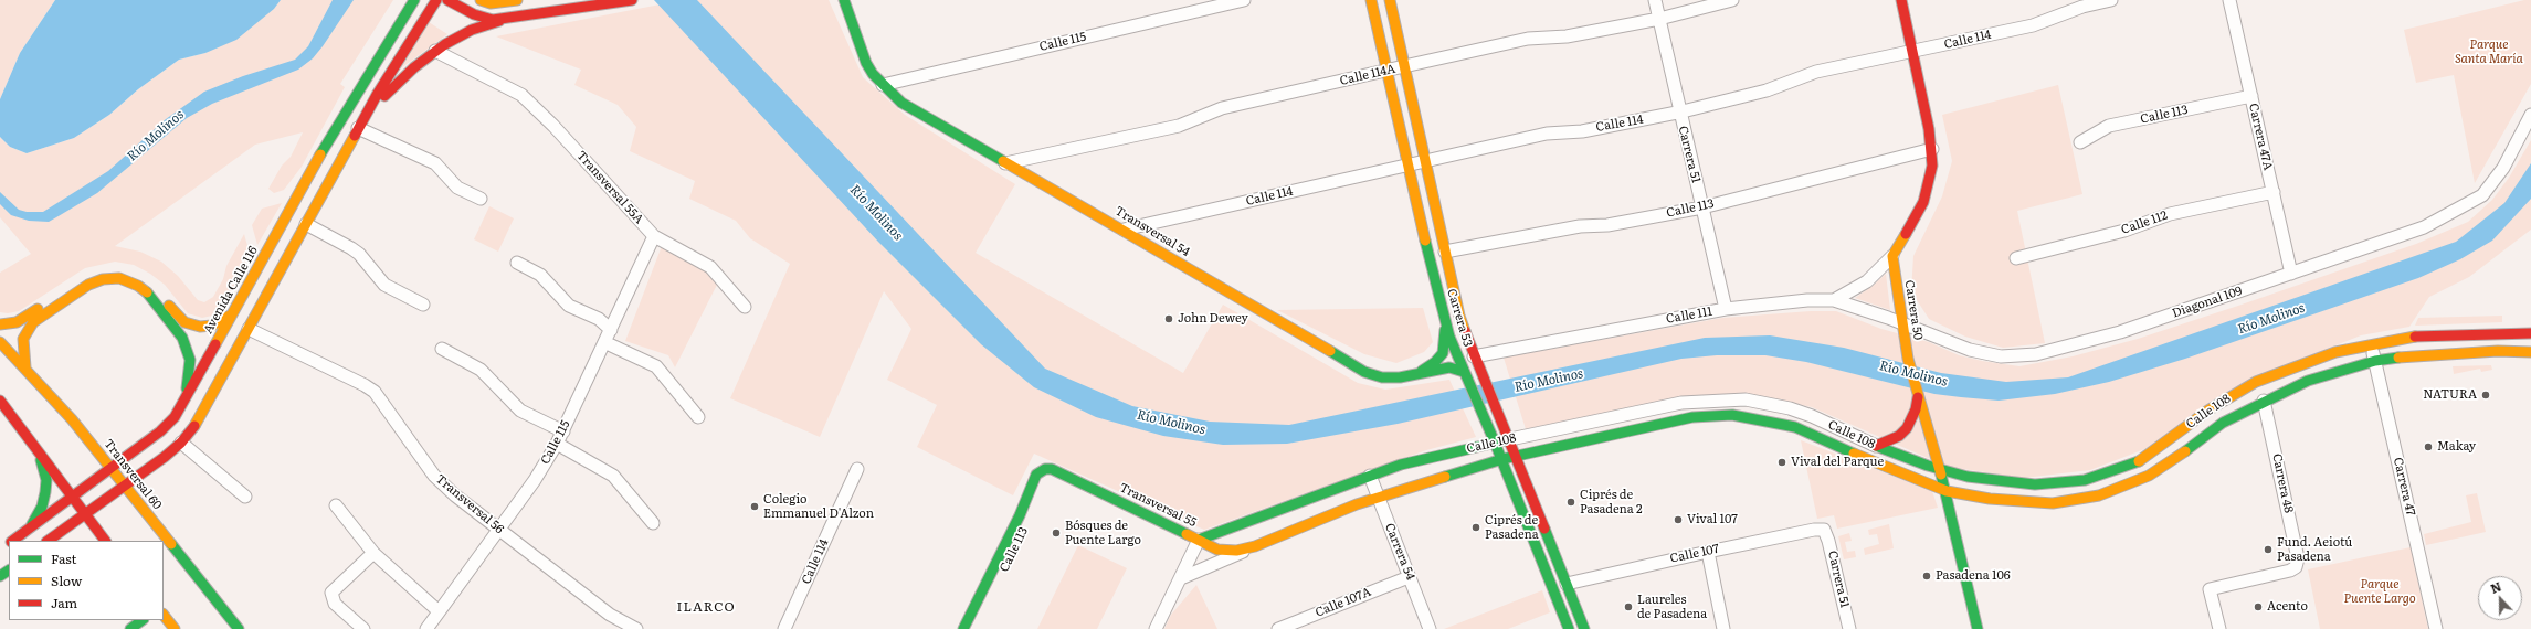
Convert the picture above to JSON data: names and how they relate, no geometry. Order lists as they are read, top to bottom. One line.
{"streets":{"street":["Calle 114","Calle 115","Calle 114A","Calle 113","Carrera 47A","Carrera 51","Transversal 55A","Calle 112","Transversal 54","Avenida Calle 116","Diagonal 109","Carrera 50","Calle 111","Carrera 53","Calle 108","Transversal 60","Carrera 48","Carrera 47","Transversal 56","Transversal 55","Carrera 54","Calle 107","Calle 107A"]},"crossings":[["Calle 114","Carrera 51"],["Calle 114","Transversal 54"],["Calle 114","Carrera 53"],["Calle 115","Transversal 55A"],["Calle 115","Transversal 54"],["Calle 115","Transversal 56"],["Calle 114A","Carrera 51"],["Calle 114A","Transversal 54"],["Calle 114A","Carrera 53"],["Calle 113","Carrera 47A"],["Calle 113","Carrera 51"],["Calle 113","Carrera 53"],["Calle 113","Transversal 55"],["Carrera 47A","Calle 112"],["Carrera 47A","Diagonal 109"],["Carrera 51","Calle 111"],["Carrera 51","Calle 107"],["Transversal 54","Carrera 53"],["Avenida Calle 116","Transversal 60"],["Diagonal 109","Carrera 50"],["Diagonal 109","Calle 111"],["Carrera 50","Calle 111"],["Carrera 50","Calle 108"],["Calle 111","Carrera 53"],["Carrera 53","Calle 108"],["Carrera 53","Calle 107"],["Calle 108","Carrera 48"],["Calle 108","Carrera 47"],["Calle 108","Transversal 55"],["Calle 108","Carrera 54"],["Carrera 54","Calle 107A"]],"districts":["ILARCO"],"water":["Río Molinos"],"parks":["Parque Santa María","Parque Puente Largo"],"places":["John Dewey","NATURA","Makay","Vival del Parque","Ciprés de Pasadena 2","Colegio Emmanuel D'Alzon","Vival 107","Ciprés de Pasadena","Bósques de Puente Largo","Fund. Aeiotú Pasadena","Pasadena 106","Laureles de Pasadena","Acento"],"legend":["Fast","Slow","Jam"],"north":"top"}
